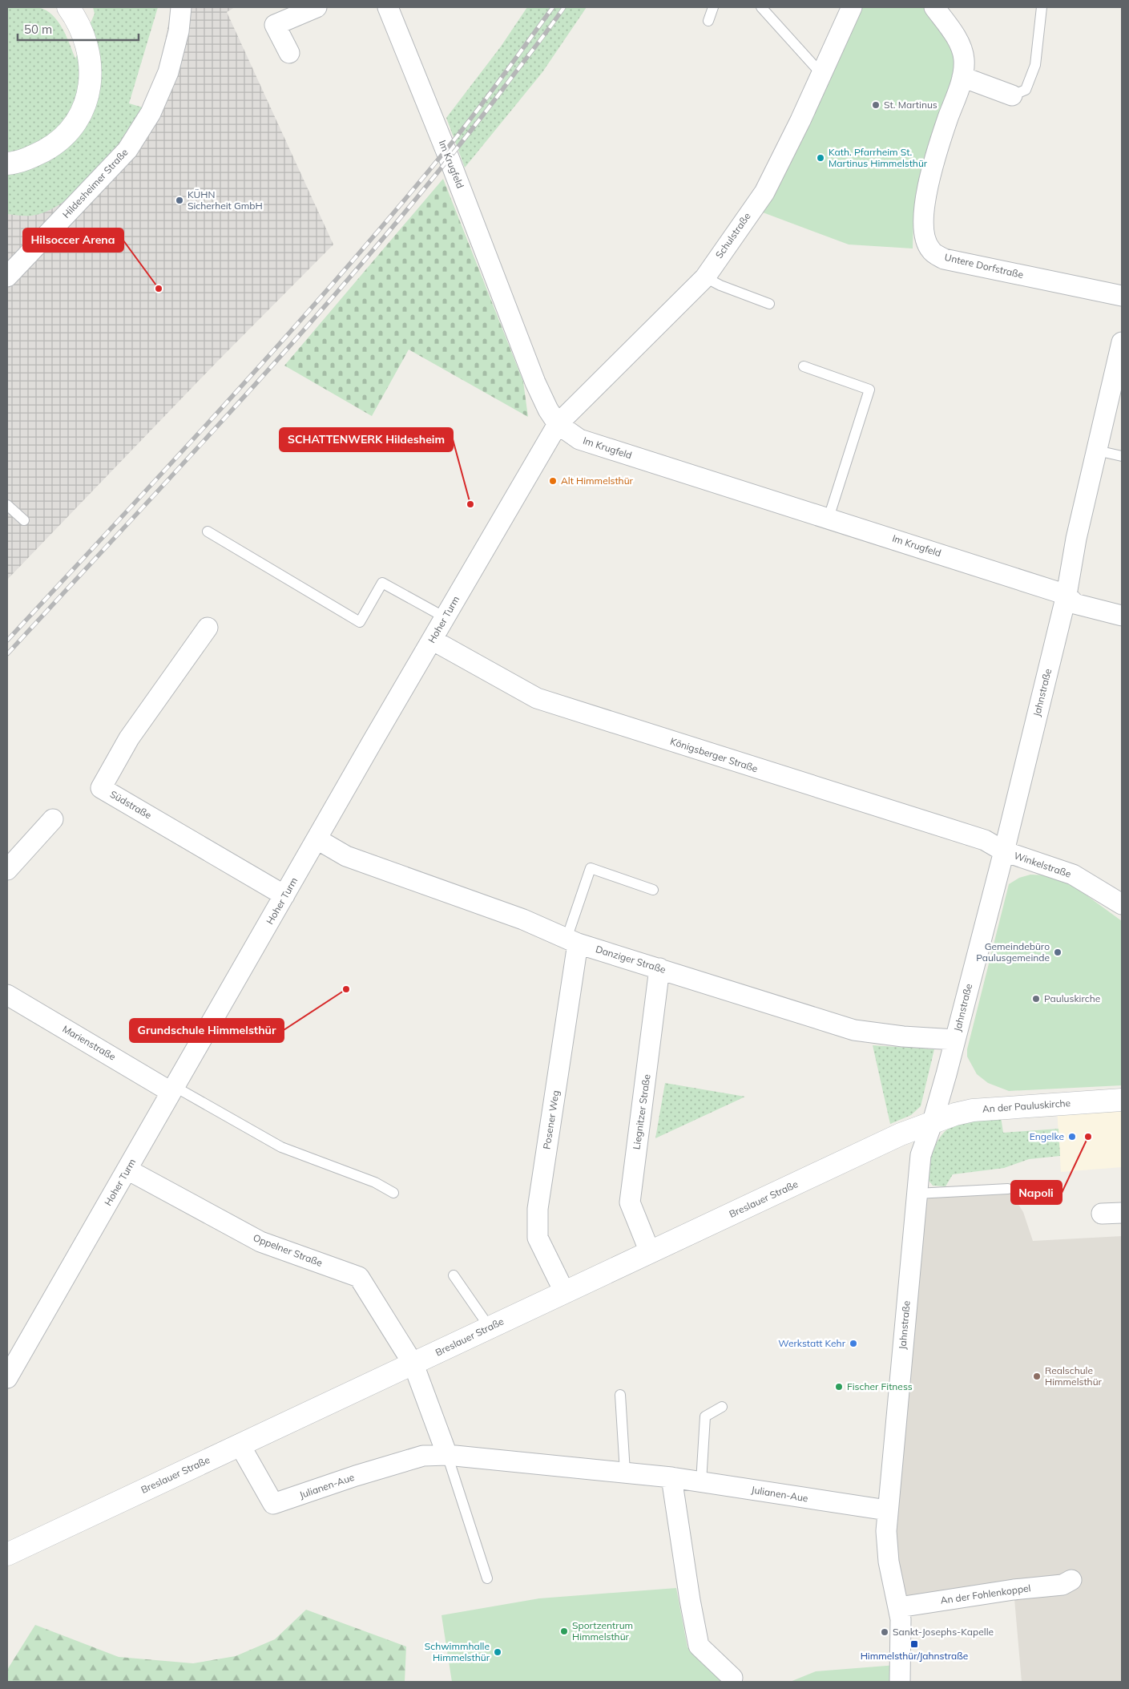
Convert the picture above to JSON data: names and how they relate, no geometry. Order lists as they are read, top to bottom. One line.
{"streets":{"street":["Im Krugfeld","Hildesheimer Straße","Schulstraße","Untere Dorfstraße","Hoher Turm","Jahnstraße","Königsberger Straße","Südstraße","Winkelstraße","Danziger Straße","Marienstraße","An der Pauluskirche","Liegnitzer Straße","Posener Weg","Breslauer Straße","Oppelner Straße","Julianen-Aue","An der Fohlenkoppel"]},"crossings":[["Im Krugfeld","Schulstraße"],["Im Krugfeld","Hoher Turm"],["Im Krugfeld","Jahnstraße"],["Schulstraße","Hoher Turm"],["Hoher Turm","Königsberger Straße"],["Hoher Turm","Südstraße"],["Hoher Turm","Danziger Straße"],["Hoher Turm","Marienstraße"],["Hoher Turm","Oppelner Straße"],["Jahnstraße","Königsberger Straße"],["Jahnstraße","Winkelstraße"],["Jahnstraße","Danziger Straße"],["Jahnstraße","An der Pauluskirche"],["Jahnstraße","Breslauer Straße"],["Jahnstraße","Julianen-Aue"],["Jahnstraße","An der Fohlenkoppel"],["Königsberger Straße","Winkelstraße"],["Danziger Straße","Liegnitzer Straße"],["Danziger Straße","Posener Weg"],["An der Pauluskirche","Breslauer Straße"],["Liegnitzer Straße","Breslauer Straße"],["Posener Weg","Breslauer Straße"],["Breslauer Straße","Oppelner Straße"],["Breslauer Straße","Julianen-Aue"]],"places":{"other":["St. Martinus","Kath. Pfarrheim St. Martinus Himmelsthür","KÜHN Sicherheit GmbH","Hilsoccer Arena","Alt Himmelsthür","SCHATTENWERK Hildesheim","Gemeindebüro Paulusgemeinde","Grundschule Himmelsthür","Pauluskirche","Engelke","Napoli","Werkstatt Kehr","Realschule Himmelsthür","Fischer Fitness","Sportzentrum Himmelsthür","Sankt-Josephs-Kapelle","Schwimmhalle Himmelsthür"],"transit":["Himmelsthür/Jahnstraße"]},"scale_bar":"50 m"}
